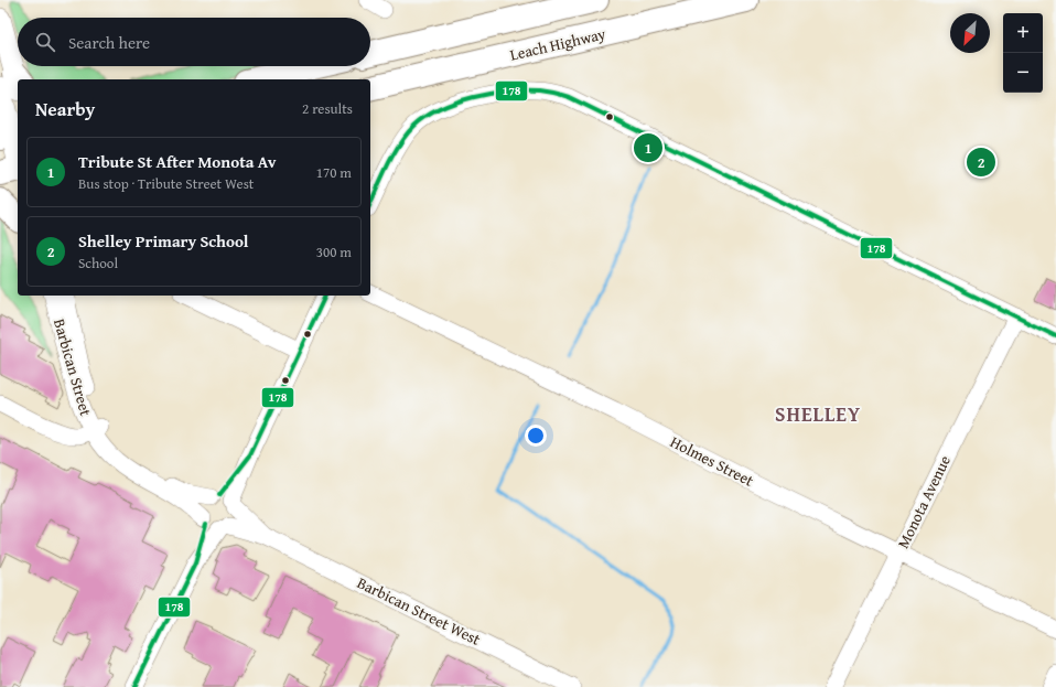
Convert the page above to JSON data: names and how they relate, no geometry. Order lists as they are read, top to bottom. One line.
{"streets":{"highway":["Leach Highway"],"street":["Barbican Street","Holmes Street","Monota Avenue","Barbican Street West"]},"crossings":[["Barbican Street","Barbican Street West"],["Holmes Street","Monota Avenue"]],"districts":["SHELLEY"],"lines":["transit line 178"],"north":"bottom left","page":{"map_buttons":["+","−"],"search":"Search here","heading":["Nearby","2 results"],"pins":["1","2"],"list":[{"mark":"1","name":"Tribute St After Monota Av","note":"Bus stop · Tribute Street West","value":"170 m"},{"mark":"2","name":"Shelley Primary School","note":"School","value":"300 m"}]}}
